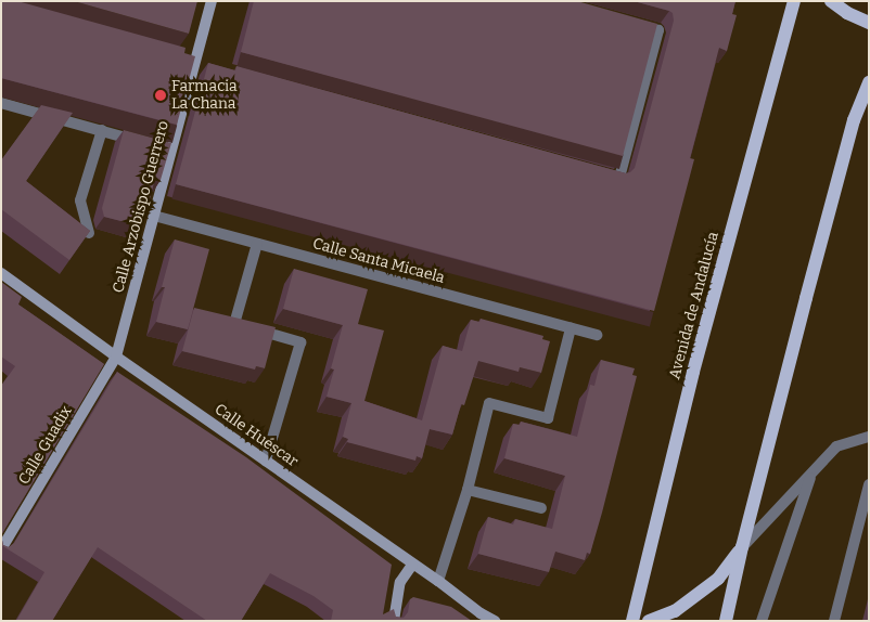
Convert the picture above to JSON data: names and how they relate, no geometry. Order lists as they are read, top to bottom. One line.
{"streets":{"main road":["Calle Arzobispo Guerrero","Avenida de Andalucía","Calle Huéscar","Calle Guadix"],"street":["Calle Santa Micaela"]},"crossings":[["Calle Arzobispo Guerrero","Calle Santa Micaela"],["Calle Arzobispo Guerrero","Calle Huéscar"],["Calle Arzobispo Guerrero","Calle Guadix"],["Calle Huéscar","Calle Guadix"]],"places":["Farmacia La Chana"]}
